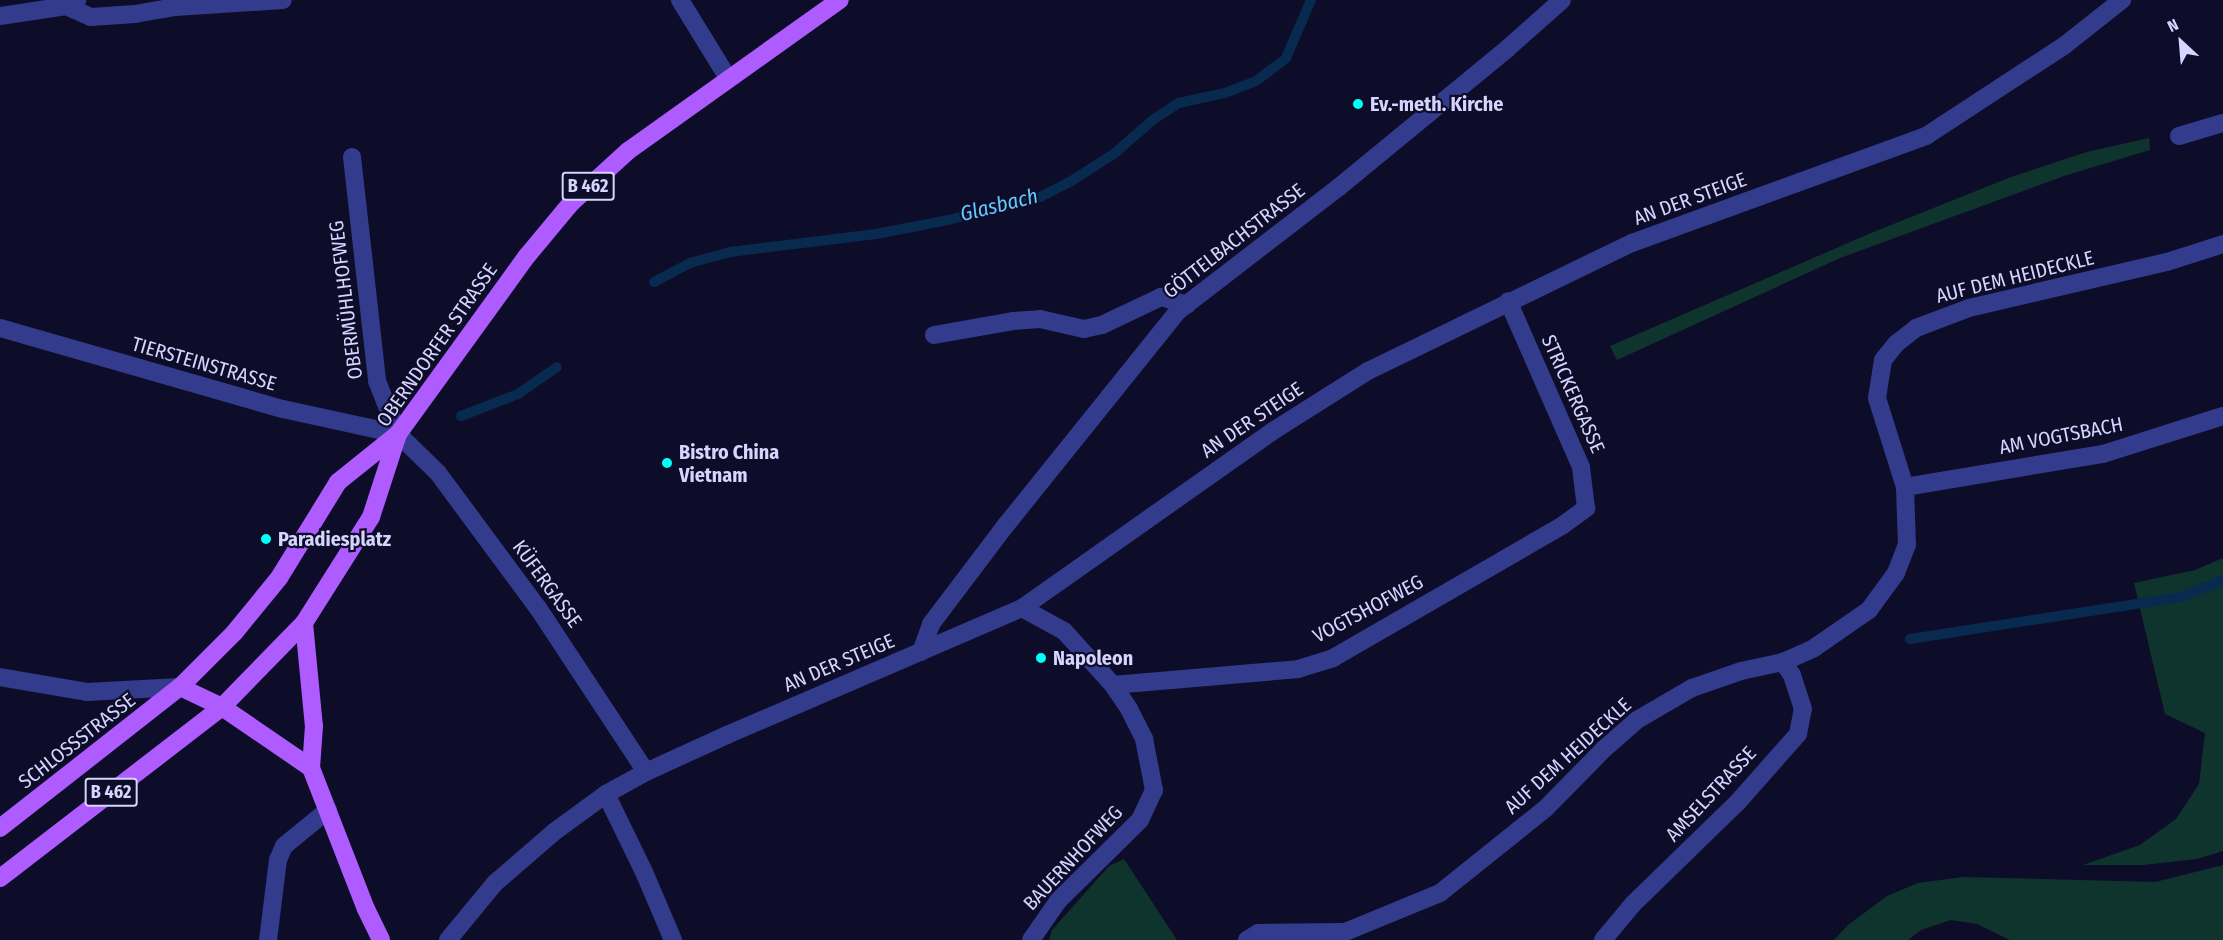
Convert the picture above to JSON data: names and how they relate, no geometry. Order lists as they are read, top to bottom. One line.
{"streets":{"main road":["B 462","OBERNDORFER STRASSE","SCHLOSSSTRASSE"],"street":["AN DER STEIGE","GÖTTELBACHSTRASSE","AUF DEM HEIDECKLE","OBERMÜHLHOFWEG","TIERSTEINSTRASSE","STRICKERGASSE","AM VOGTSBACH","KÜFERGASSE","VOGTSHOFWEG","AMSELSTRASSE","BAUERNHOFWEG"]},"crossings":[["B 462","OBERMÜHLHOFWEG"],["B 462","OBERNDORFER STRASSE"],["B 462","TIERSTEINSTRASSE"],["B 462","KÜFERGASSE"],["B 462","SCHLOSSSTRASSE"],["AN DER STEIGE","GÖTTELBACHSTRASSE"],["AN DER STEIGE","STRICKERGASSE"],["AN DER STEIGE","KÜFERGASSE"],["AN DER STEIGE","BAUERNHOFWEG"],["AUF DEM HEIDECKLE","AM VOGTSBACH"],["AUF DEM HEIDECKLE","AMSELSTRASSE"],["OBERMÜHLHOFWEG","OBERNDORFER STRASSE"],["OBERMÜHLHOFWEG","TIERSTEINSTRASSE"],["OBERMÜHLHOFWEG","KÜFERGASSE"],["OBERNDORFER STRASSE","TIERSTEINSTRASSE"],["OBERNDORFER STRASSE","KÜFERGASSE"],["TIERSTEINSTRASSE","KÜFERGASSE"],["STRICKERGASSE","VOGTSHOFWEG"],["VOGTSHOFWEG","BAUERNHOFWEG"]],"water":["Glasbach"],"places":["Ev.-meth. Kirche","Bistro China Vietnam","Paradiesplatz","Napoleon"],"north":"top left"}
